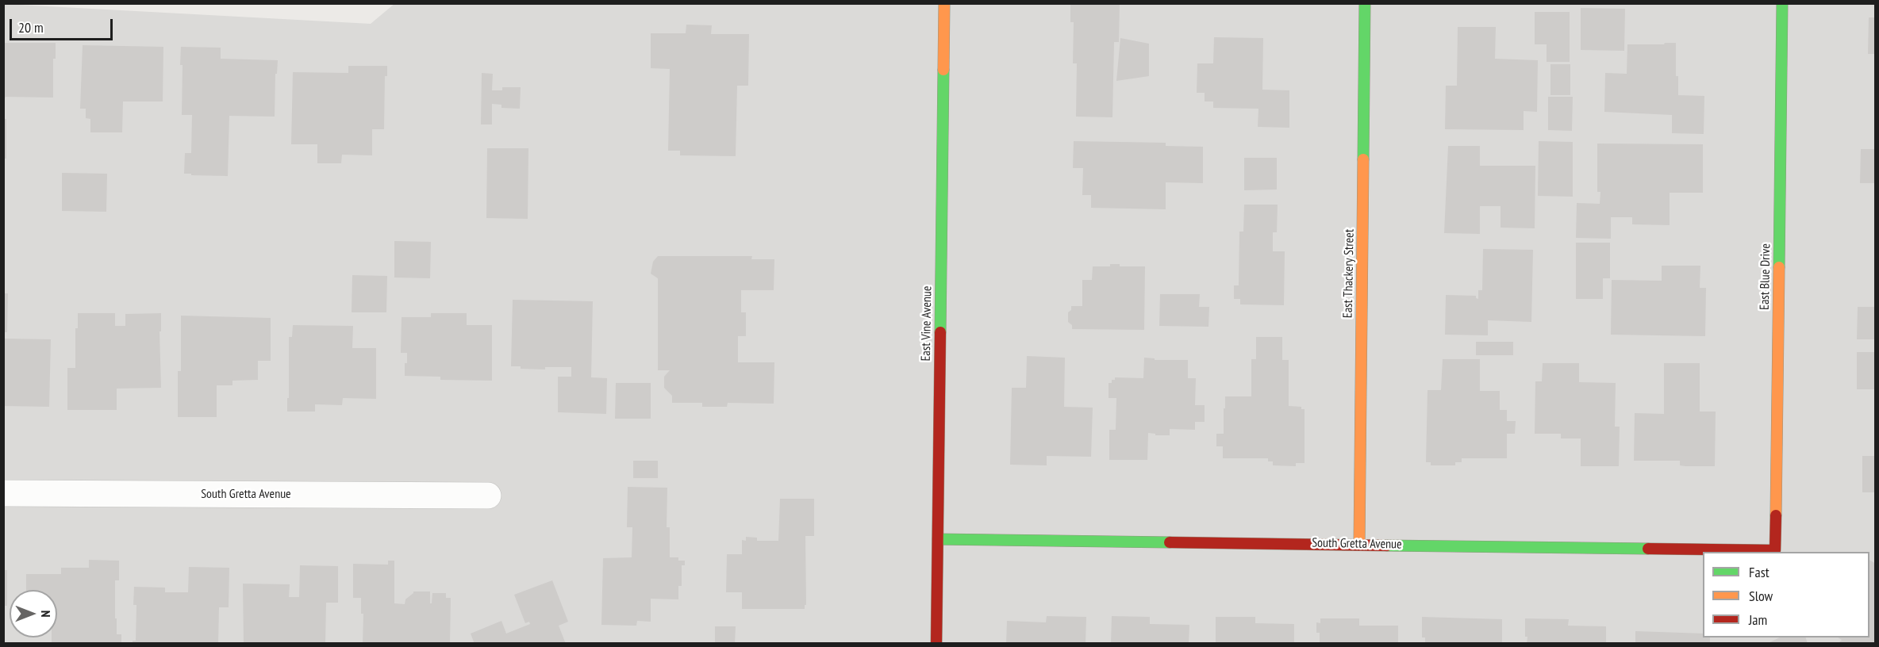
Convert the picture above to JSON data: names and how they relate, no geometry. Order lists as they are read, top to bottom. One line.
{"streets":{"street":["East Thackery Street","East Blue Drive","East Vine Avenue","South Gretta Avenue"]},"crossings":[["East Thackery Street","South Gretta Avenue"],["East Blue Drive","South Gretta Avenue"],["East Vine Avenue","South Gretta Avenue"]],"legend":["Fast","Slow","Jam"],"scale_bar":"20 m","north":"right"}
